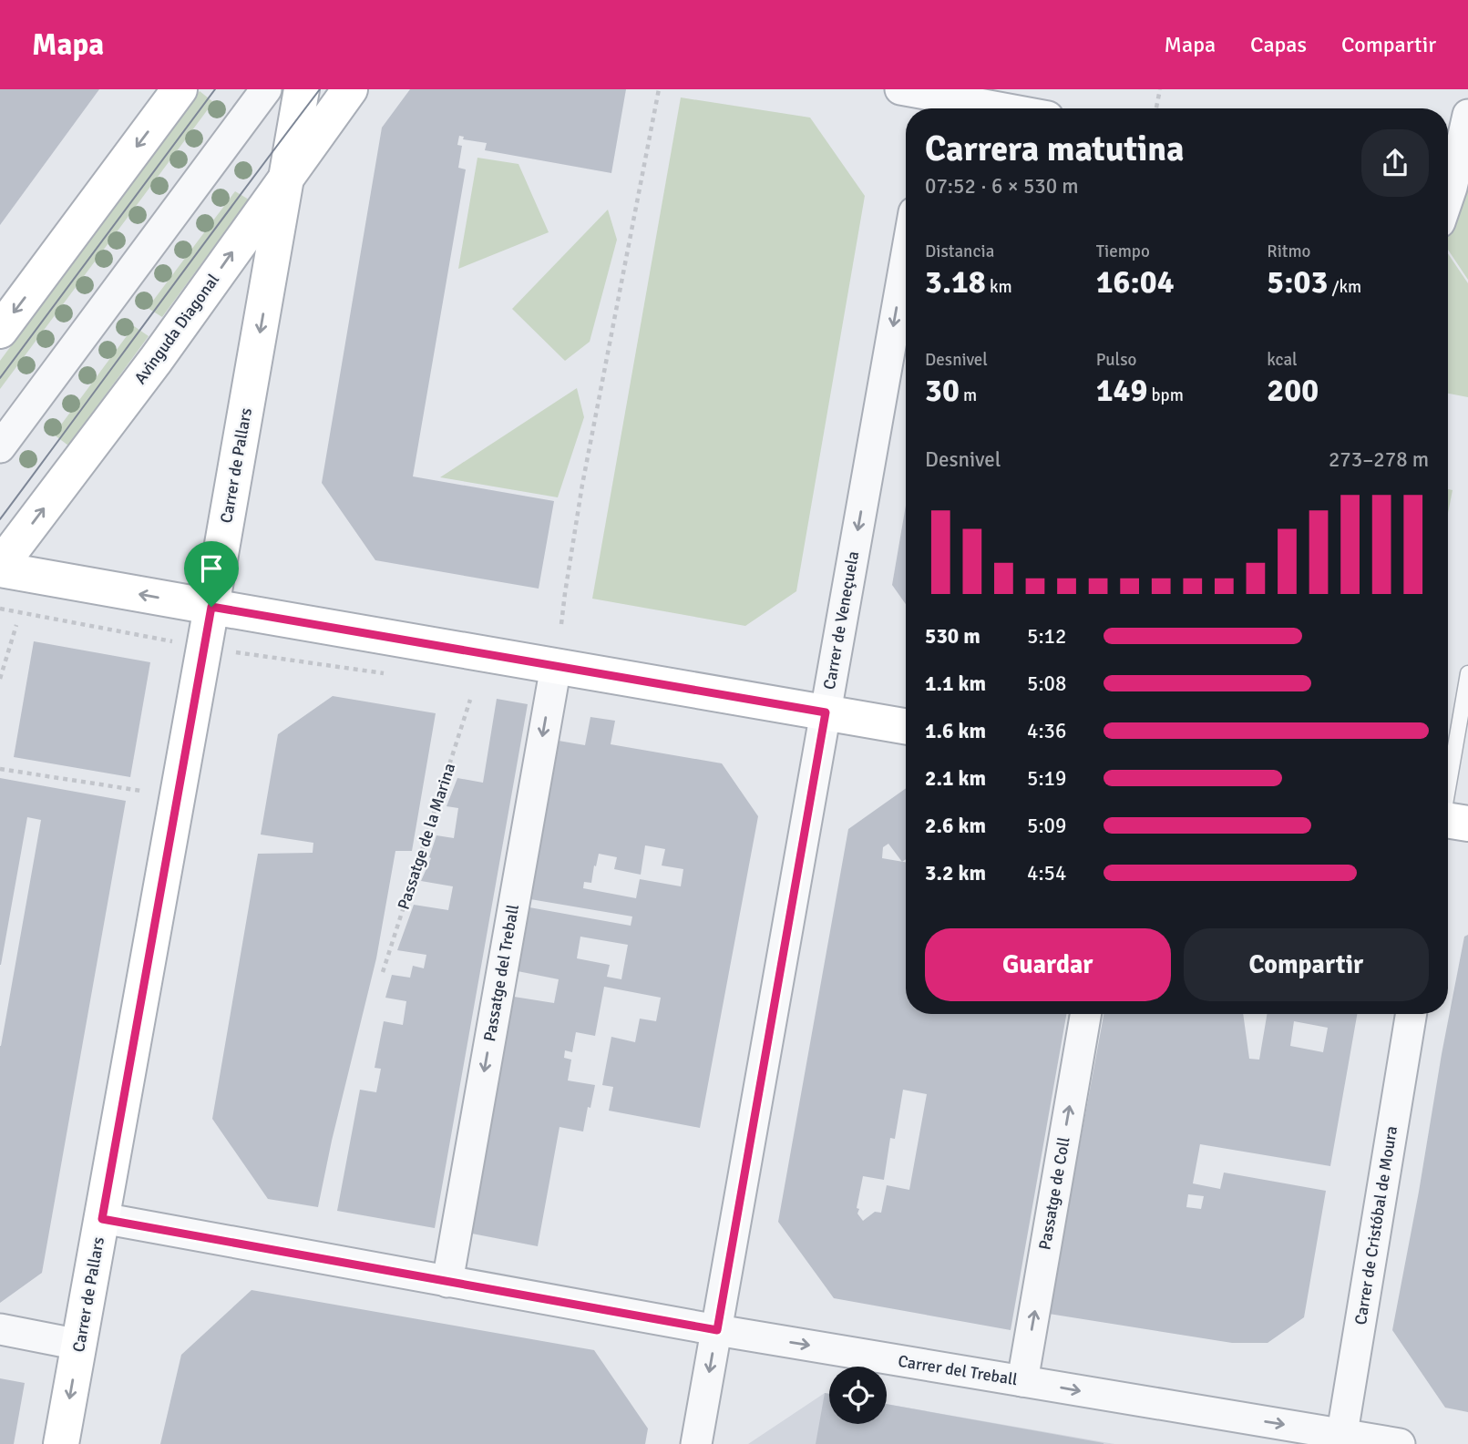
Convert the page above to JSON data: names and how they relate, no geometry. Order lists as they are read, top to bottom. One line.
{"streets":{"street":["Avinguda Diagonal","Carrer de Pallars","Carrer de Veneçuela","Passatge del Treball","Passatge de Coll","Carrer de Cristóbal de Moura","Carrer del Treball"],"path":["Passatge de la Marina"]},"crossings":[["Avinguda Diagonal","Carrer de Pallars"],["Carrer de Pallars","Carrer del Treball"],["Carrer de Veneçuela","Carrer del Treball"],["Passatge del Treball","Carrer del Treball"],["Passatge de Coll","Carrer del Treball"],["Carrer de Cristóbal de Moura","Carrer del Treball"]],"one_way":["Carrer de Pallars","Carrer de Veneçuela","Passatge del Treball","Passatge de Coll","Carrer del Treball"],"page":{"header":"Mapa","nav":["Mapa","Capas","Compartir"],"heading":["Carrera matutina","07:52 · 6 × 530 m"],"stats":[["Distancia","3.18 km"],["Tiempo","16:04"],["Ritmo","5:03 /km"],["Desnivel","30 m"],["Pulso","149 bpm"],["kcal","200"]],"chart":["Desnivel","273–278 m"],"list":[{"name":"530 m","note":"5:12"},{"name":"1.1 km","note":"5:08"},{"name":"1.6 km","note":"4:36"},{"name":"2.1 km","note":"5:19"},{"name":"2.6 km","note":"5:09"},{"name":"3.2 km","note":"4:54"}],"buttons":["Guardar","Compartir"]}}
